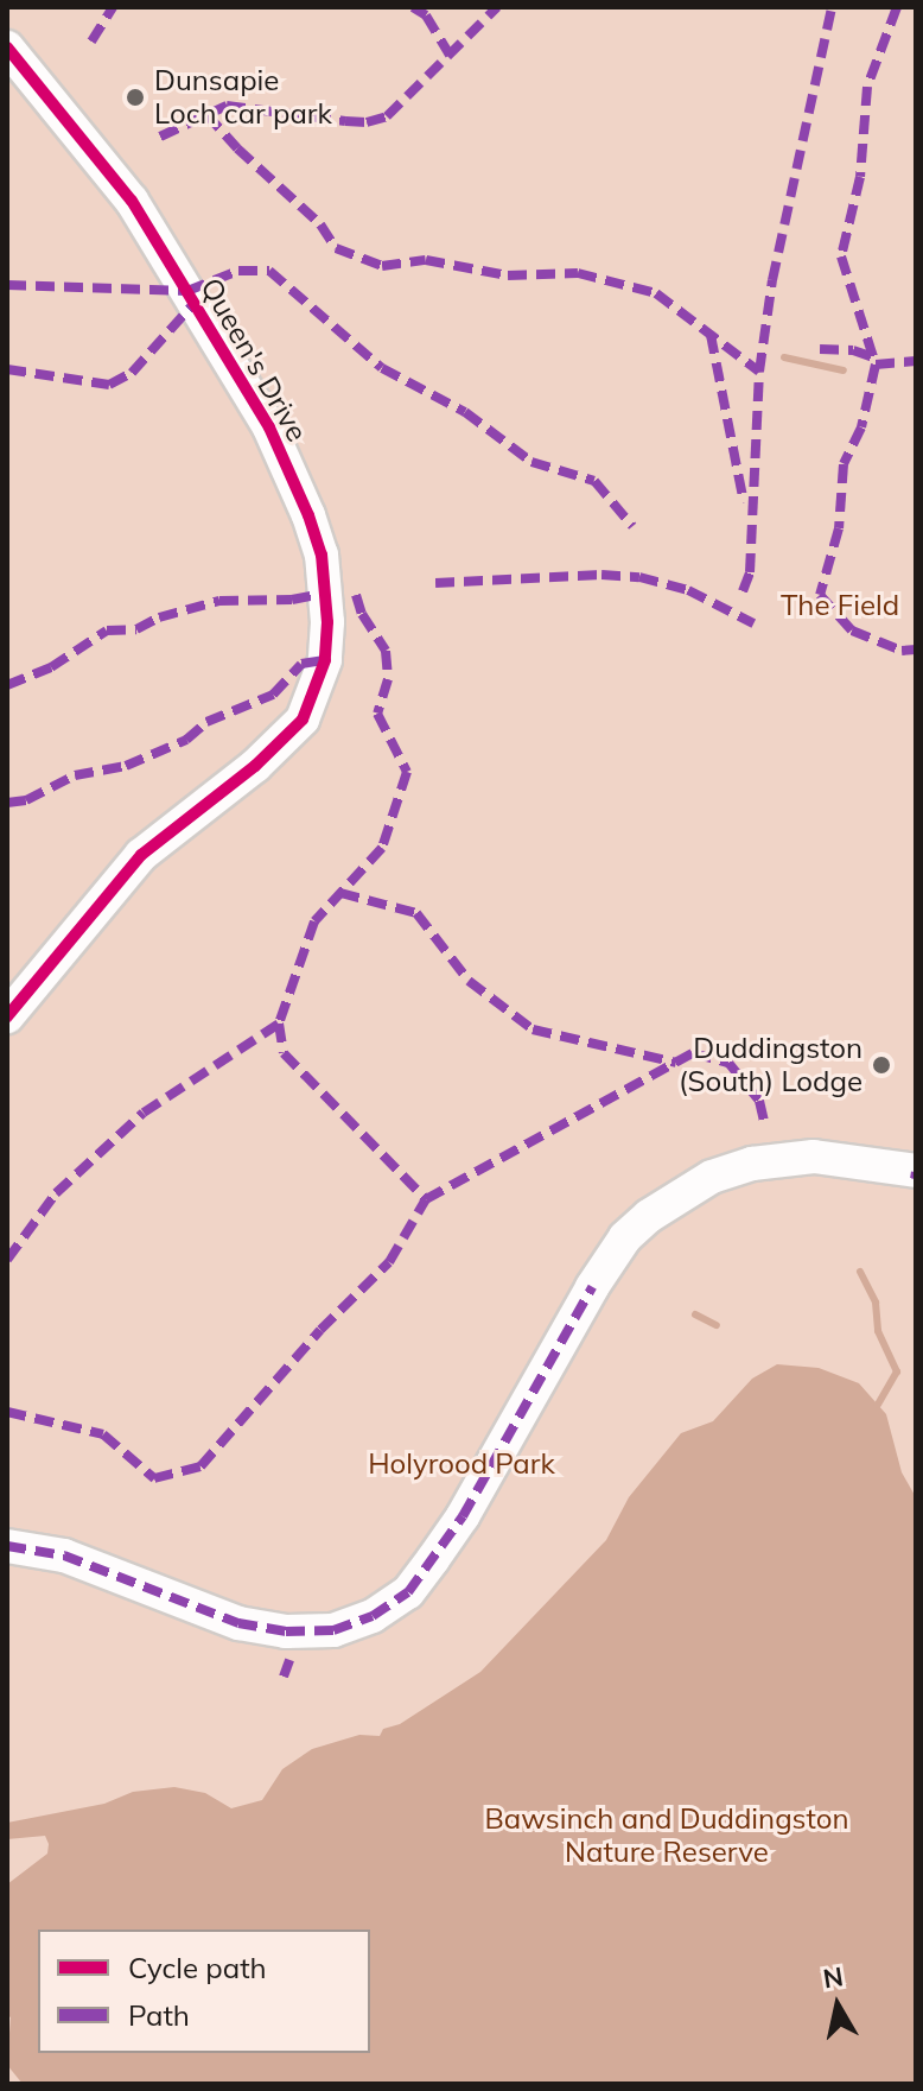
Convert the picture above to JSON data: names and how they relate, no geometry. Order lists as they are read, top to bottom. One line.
{"streets":{"street":["Queen's Drive"]},"parks":["The Field","Holyrood Park","Bawsinch and Duddingston Nature Reserve"],"places":["Dunsapie Loch car park","Duddingston (South) Lodge"],"legend":["Cycle path","Path"],"north":"top"}
